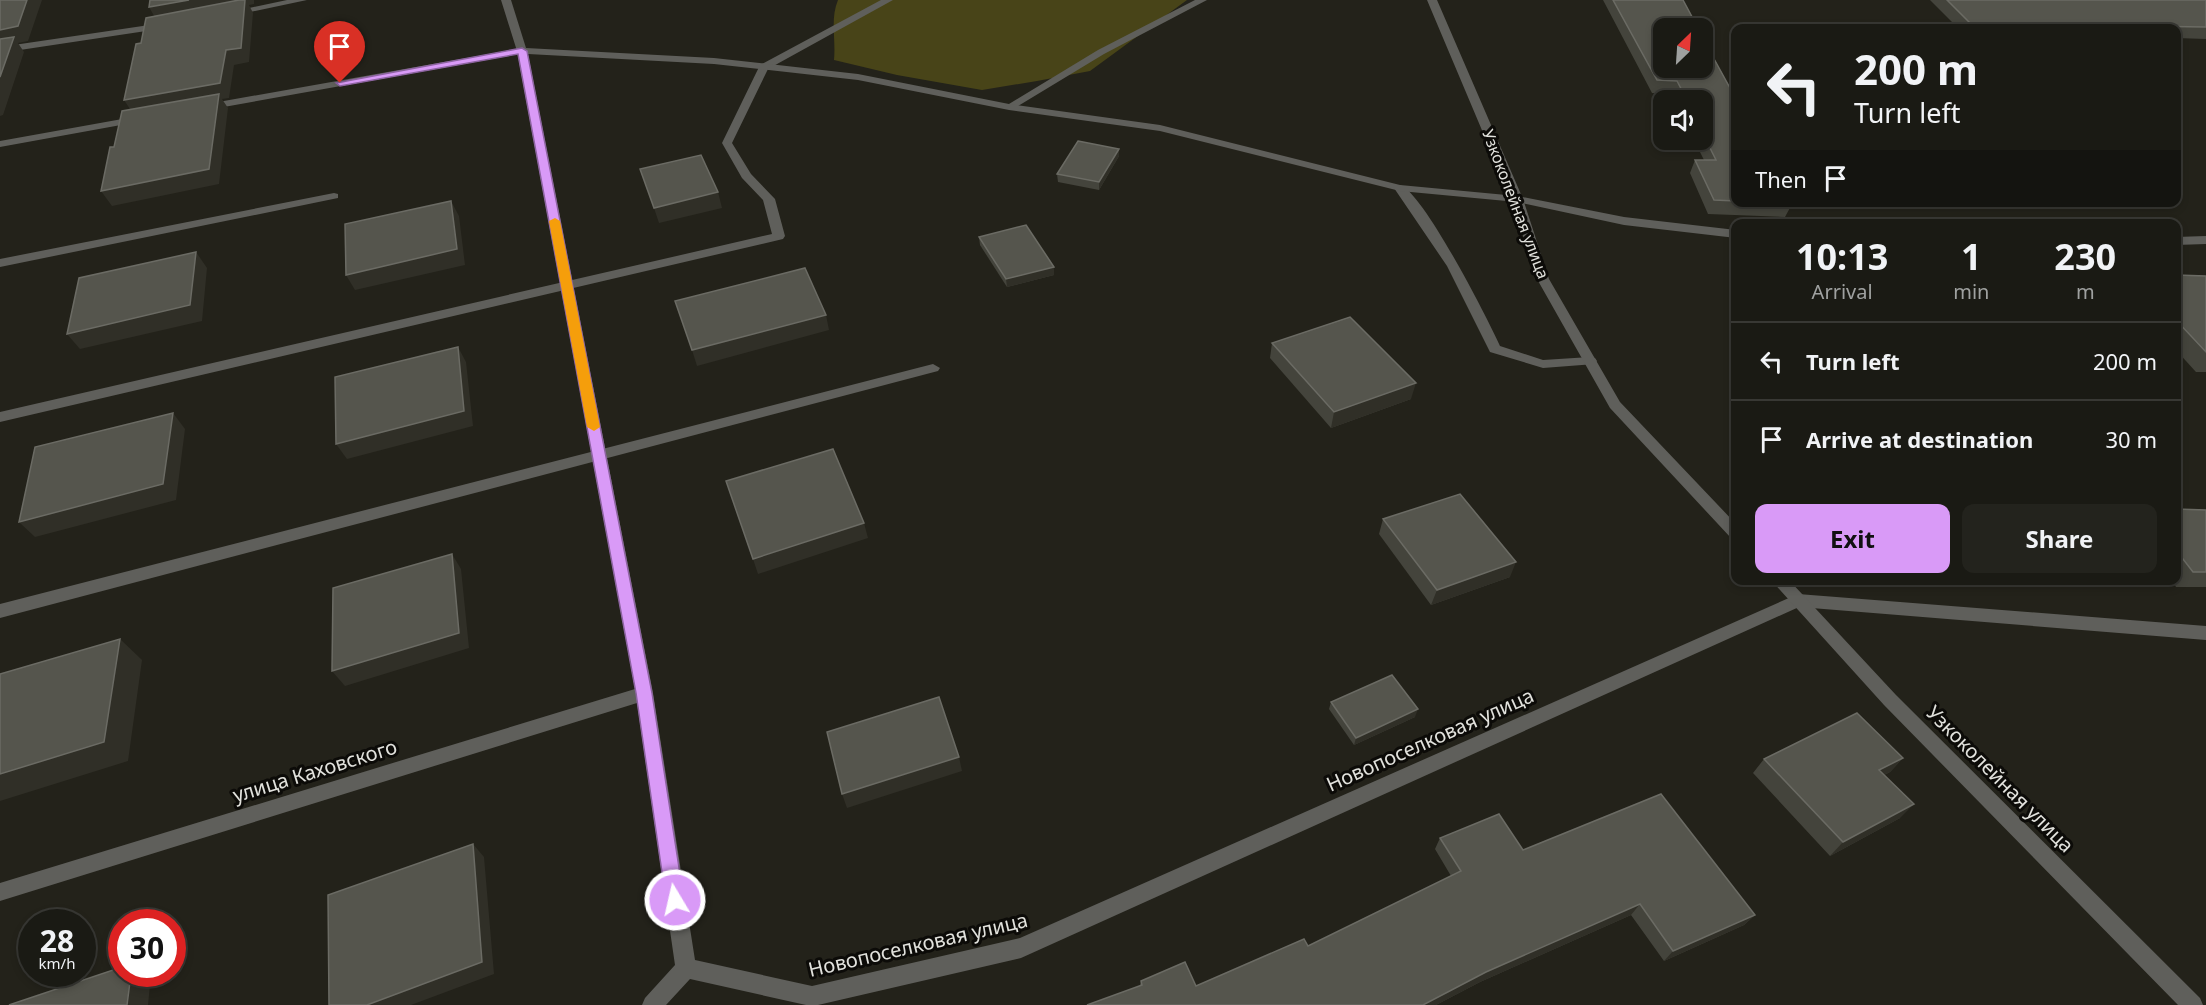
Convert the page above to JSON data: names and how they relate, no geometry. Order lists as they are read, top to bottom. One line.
{"streets":{"street":["Узкоколейная улица","Новопоселковая улица","улица Каховского"]},"crossings":[["Узкоколейная улица","Новопоселковая улица"]],"north":"top right","page":{"turn":["200 m","Turn left"],"then":"Then","eta":["10:13","Arrival","1","min","230","m"],"list":[{"name":"Turn left","value":"200 m"},{"name":"Arrive at destination","value":"30 m"}],"buttons":["Exit","Share"],"speed":"28 km/h","limit":"30"}}
